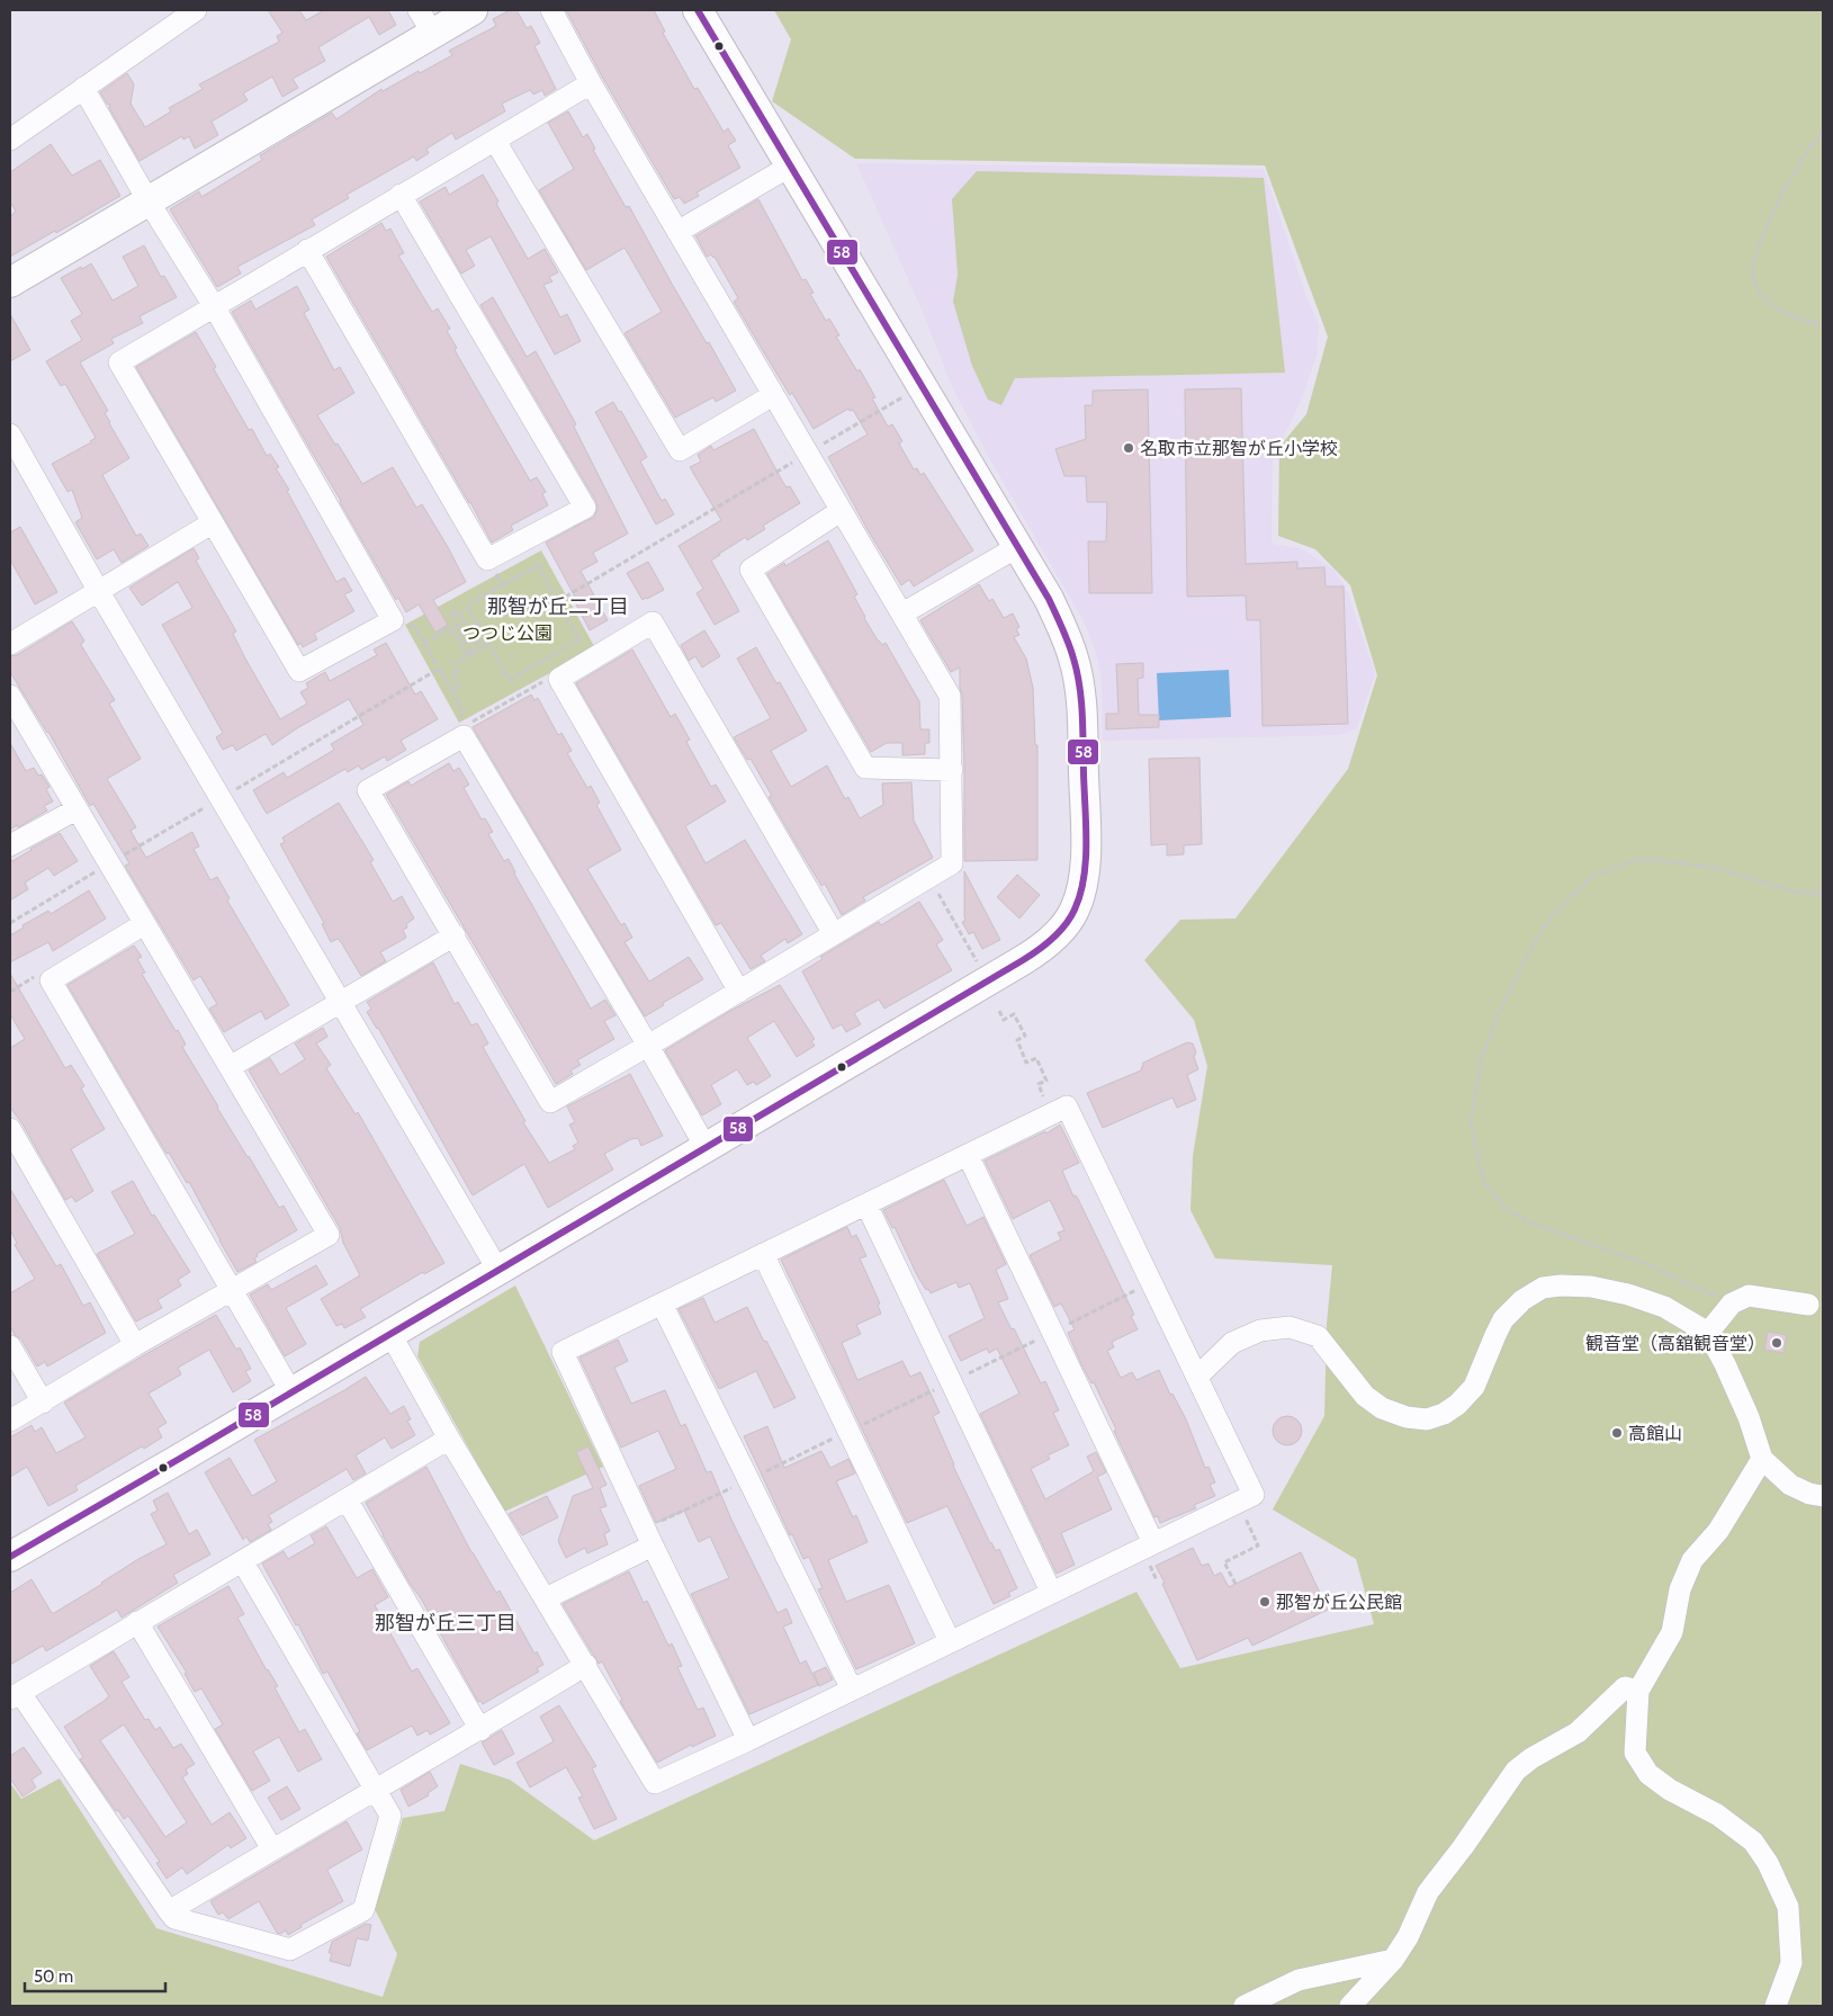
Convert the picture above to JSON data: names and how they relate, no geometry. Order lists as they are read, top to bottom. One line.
{"districts":["那智が丘二丁目","那智が丘三丁目"],"parks":["つつじ公園"],"places":["名取市立那智が丘小学校","観音堂（高舘観音堂）","高館山","那智が丘公民館"],"lines":["transit line 58"],"scale_bar":"50 m"}
